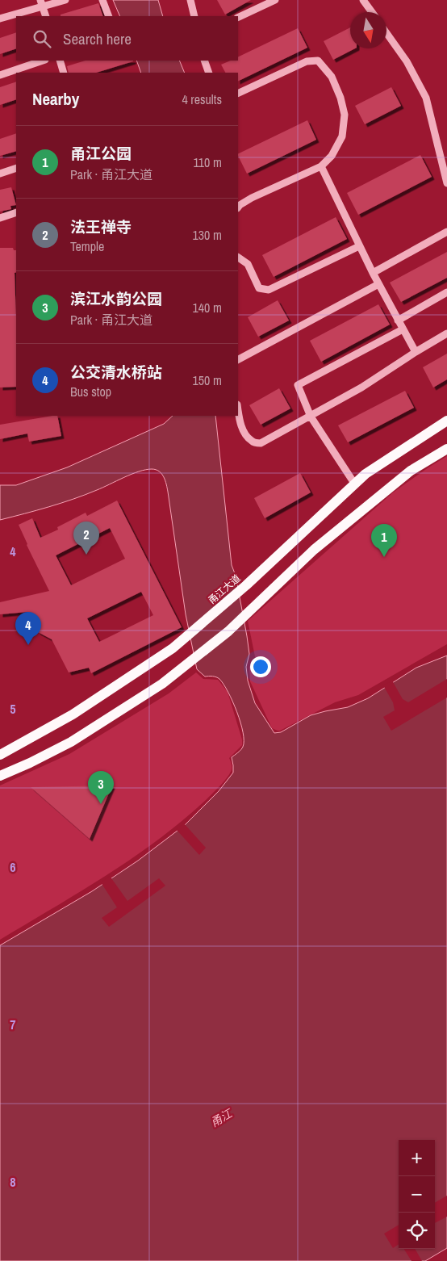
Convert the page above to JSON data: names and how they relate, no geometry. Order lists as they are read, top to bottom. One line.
{"streets":{"main road":["甬江大道"]},"water":["甬江"],"north":"bottom","page":{"search":"Search here","heading":["Nearby","4 results"],"list":[{"mark":"1","name":"甬江公园","note":"Park · 甬江大道","value":"110 m"},{"mark":"2","name":"法王禅寺","note":"Temple","value":"130 m"},{"mark":"3","name":"滨江水韵公园","note":"Park · 甬江大道","value":"140 m"},{"mark":"4","name":"公交清水桥站","note":"Bus stop","value":"150 m"}],"pins":["2","1","4","3"],"map_buttons":["+","−"]},"grid":{"rows":["4","5","6","7","8"]}}
